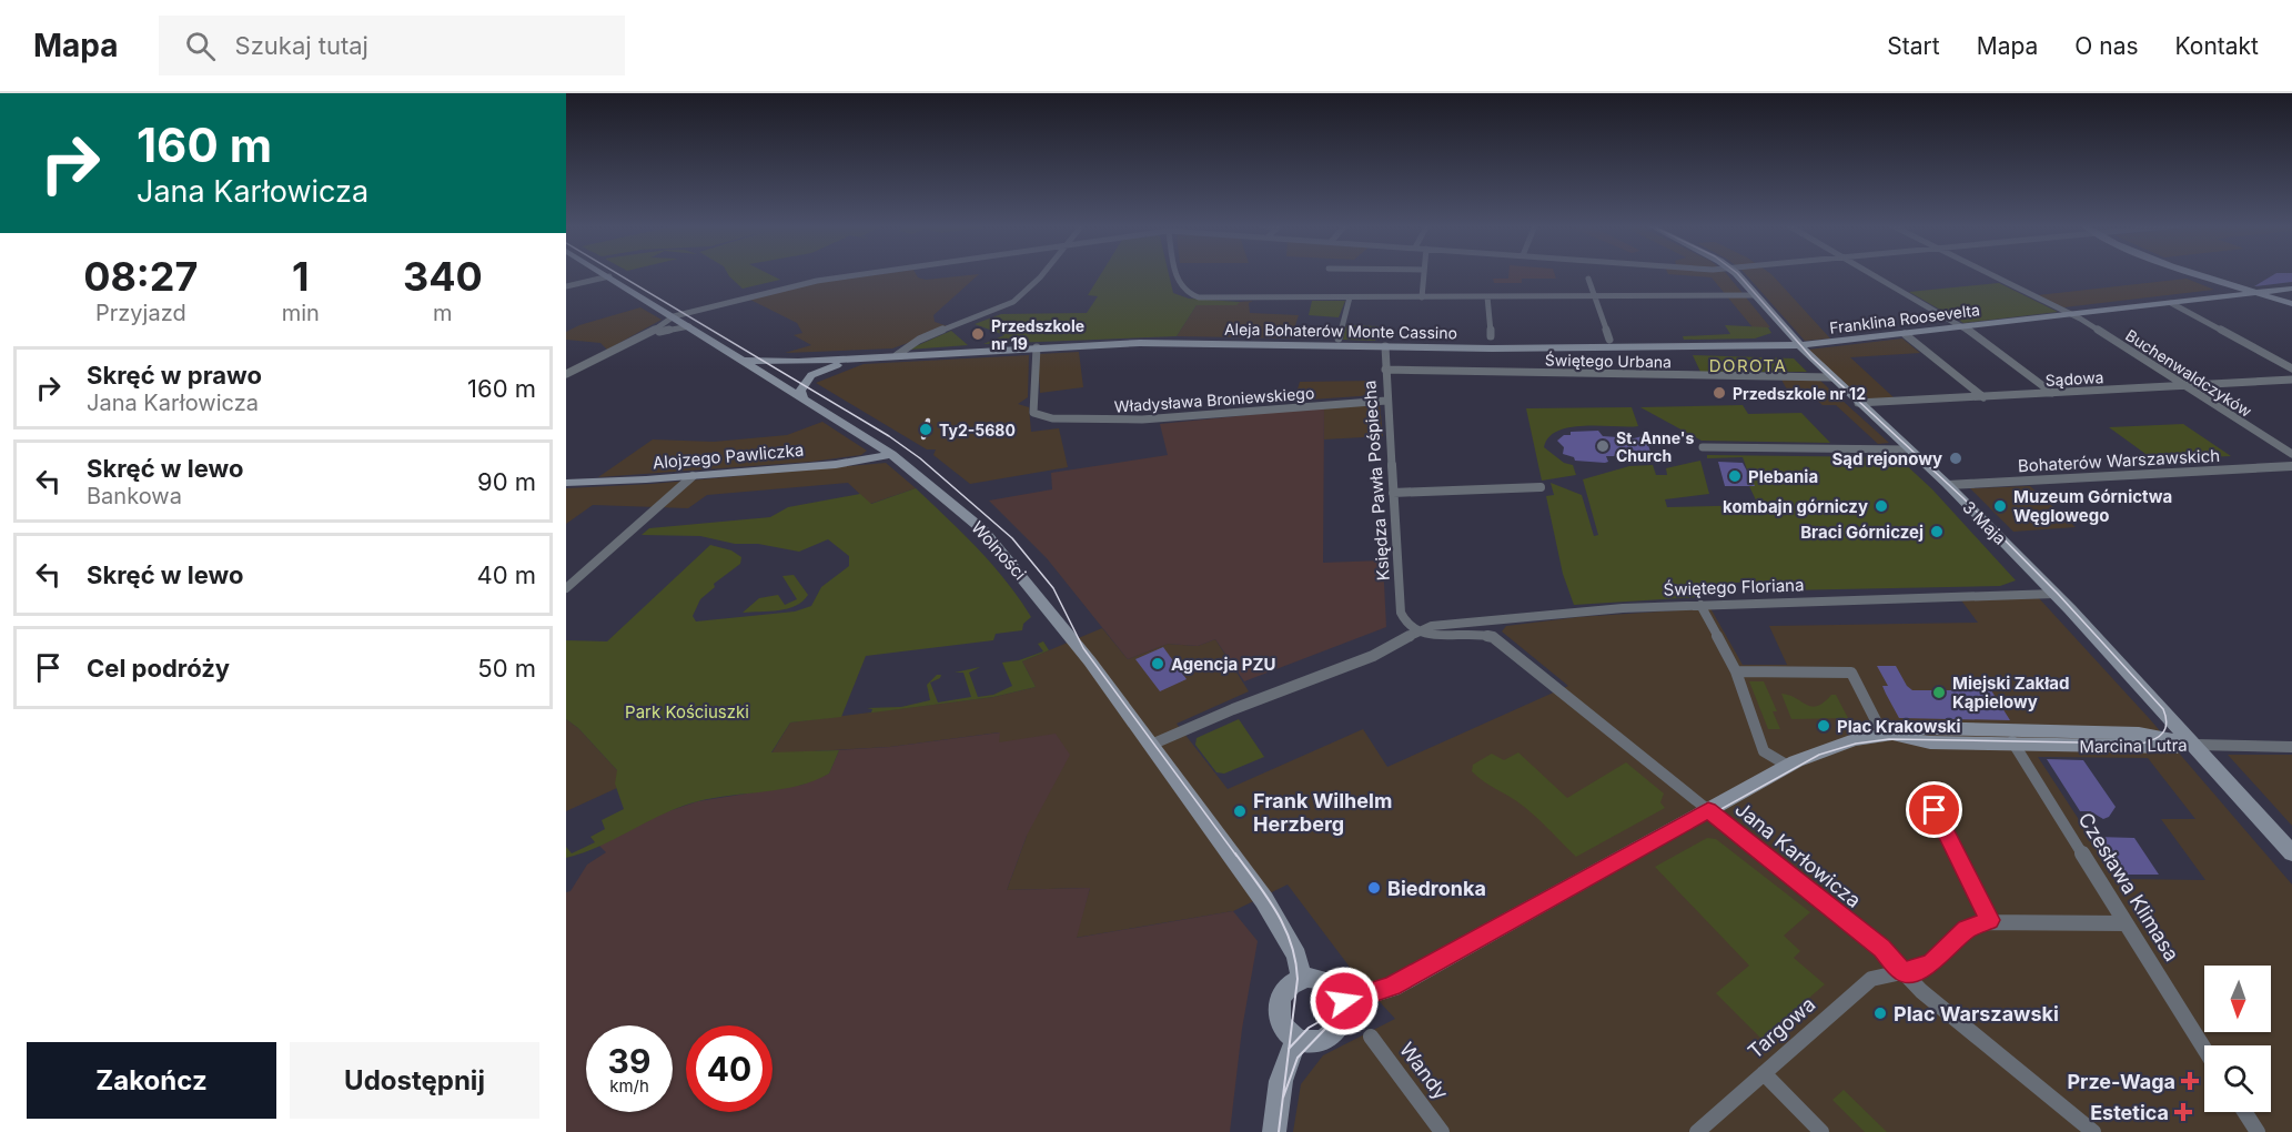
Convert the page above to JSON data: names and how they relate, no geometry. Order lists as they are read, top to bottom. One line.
{"streets":{"street":["Franklina Roosevelta","Aleja Bohaterów Monte Cassino","Świętego Urbana","Buchenwaldczyków","Sądowa","Władysława Broniewskiego","Alojzego Pawliczka","Bohaterów Warszawskich","Księdza Pawła Pośpiecha","3 Maja","Wolności","Świętego Floriana","Marcina Lutra","Jana Karłowicza","Czesława Klimasa","Targowa","Wandy"]},"crossings":[["Franklina Roosevelta","Aleja Bohaterów Monte Cassino"],["Franklina Roosevelta","Buchenwaldczyków"],["Franklina Roosevelta","3 Maja"],["Aleja Bohaterów Monte Cassino","Władysława Broniewskiego"],["Aleja Bohaterów Monte Cassino","Księdza Pawła Pośpiecha"],["Aleja Bohaterów Monte Cassino","3 Maja"],["Aleja Bohaterów Monte Cassino","Wolności"],["Świętego Urbana","Księdza Pawła Pośpiecha"],["Świętego Urbana","3 Maja"],["Buchenwaldczyków","Sądowa"],["Sądowa","3 Maja"],["Władysława Broniewskiego","Księdza Pawła Pośpiecha"],["Alojzego Pawliczka","Wolności"],["Bohaterów Warszawskich","3 Maja"],["Księdza Pawła Pośpiecha","Świętego Floriana"],["3 Maja","Świętego Floriana"],["3 Maja","Marcina Lutra"],["Wolności","Świętego Floriana"],["Wolności","Marcina Lutra"],["Marcina Lutra","Jana Karłowicza"],["Marcina Lutra","Czesława Klimasa"],["Jana Karłowicza","Targowa"]],"districts":["DOROTA"],"parks":["Park Kościuszki"],"places":{"other":["Przedszkole nr 19","Przedszkole nr 12","Ty2-5680","St. Anne's Church","Sąd rejonowy","Plebania","kombajn górniczy","Muzeum Górnictwa Węglowego","Braci Górniczej","Agencja PZU","Miejski Zakład Kąpielowy","Plac Krakowski","Frank Wilhelm Herzberg","Biedronka","Plac Warszawski"],"health":["Prze-Waga","Estetica"]},"north":"bottom","page":{"header":"Mapa","search":"Szukaj tutaj","nav":["Start","Mapa","O nas","Kontakt"],"turn":["160 m","Jana Karłowicza"],"eta":["08:27","Przyjazd","1","min","340","m"],"list":[{"name":"Skręć w prawo","note":"Jana Karłowicza","value":"160 m"},{"name":"Skręć w lewo","note":"Bankowa","value":"90 m"},{"name":"Skręć w lewo","value":"40 m"},{"name":"Cel podróży","value":"50 m"}],"speed":"39 km/h","limit":"40","buttons":["Zakończ","Udostępnij"]}}
